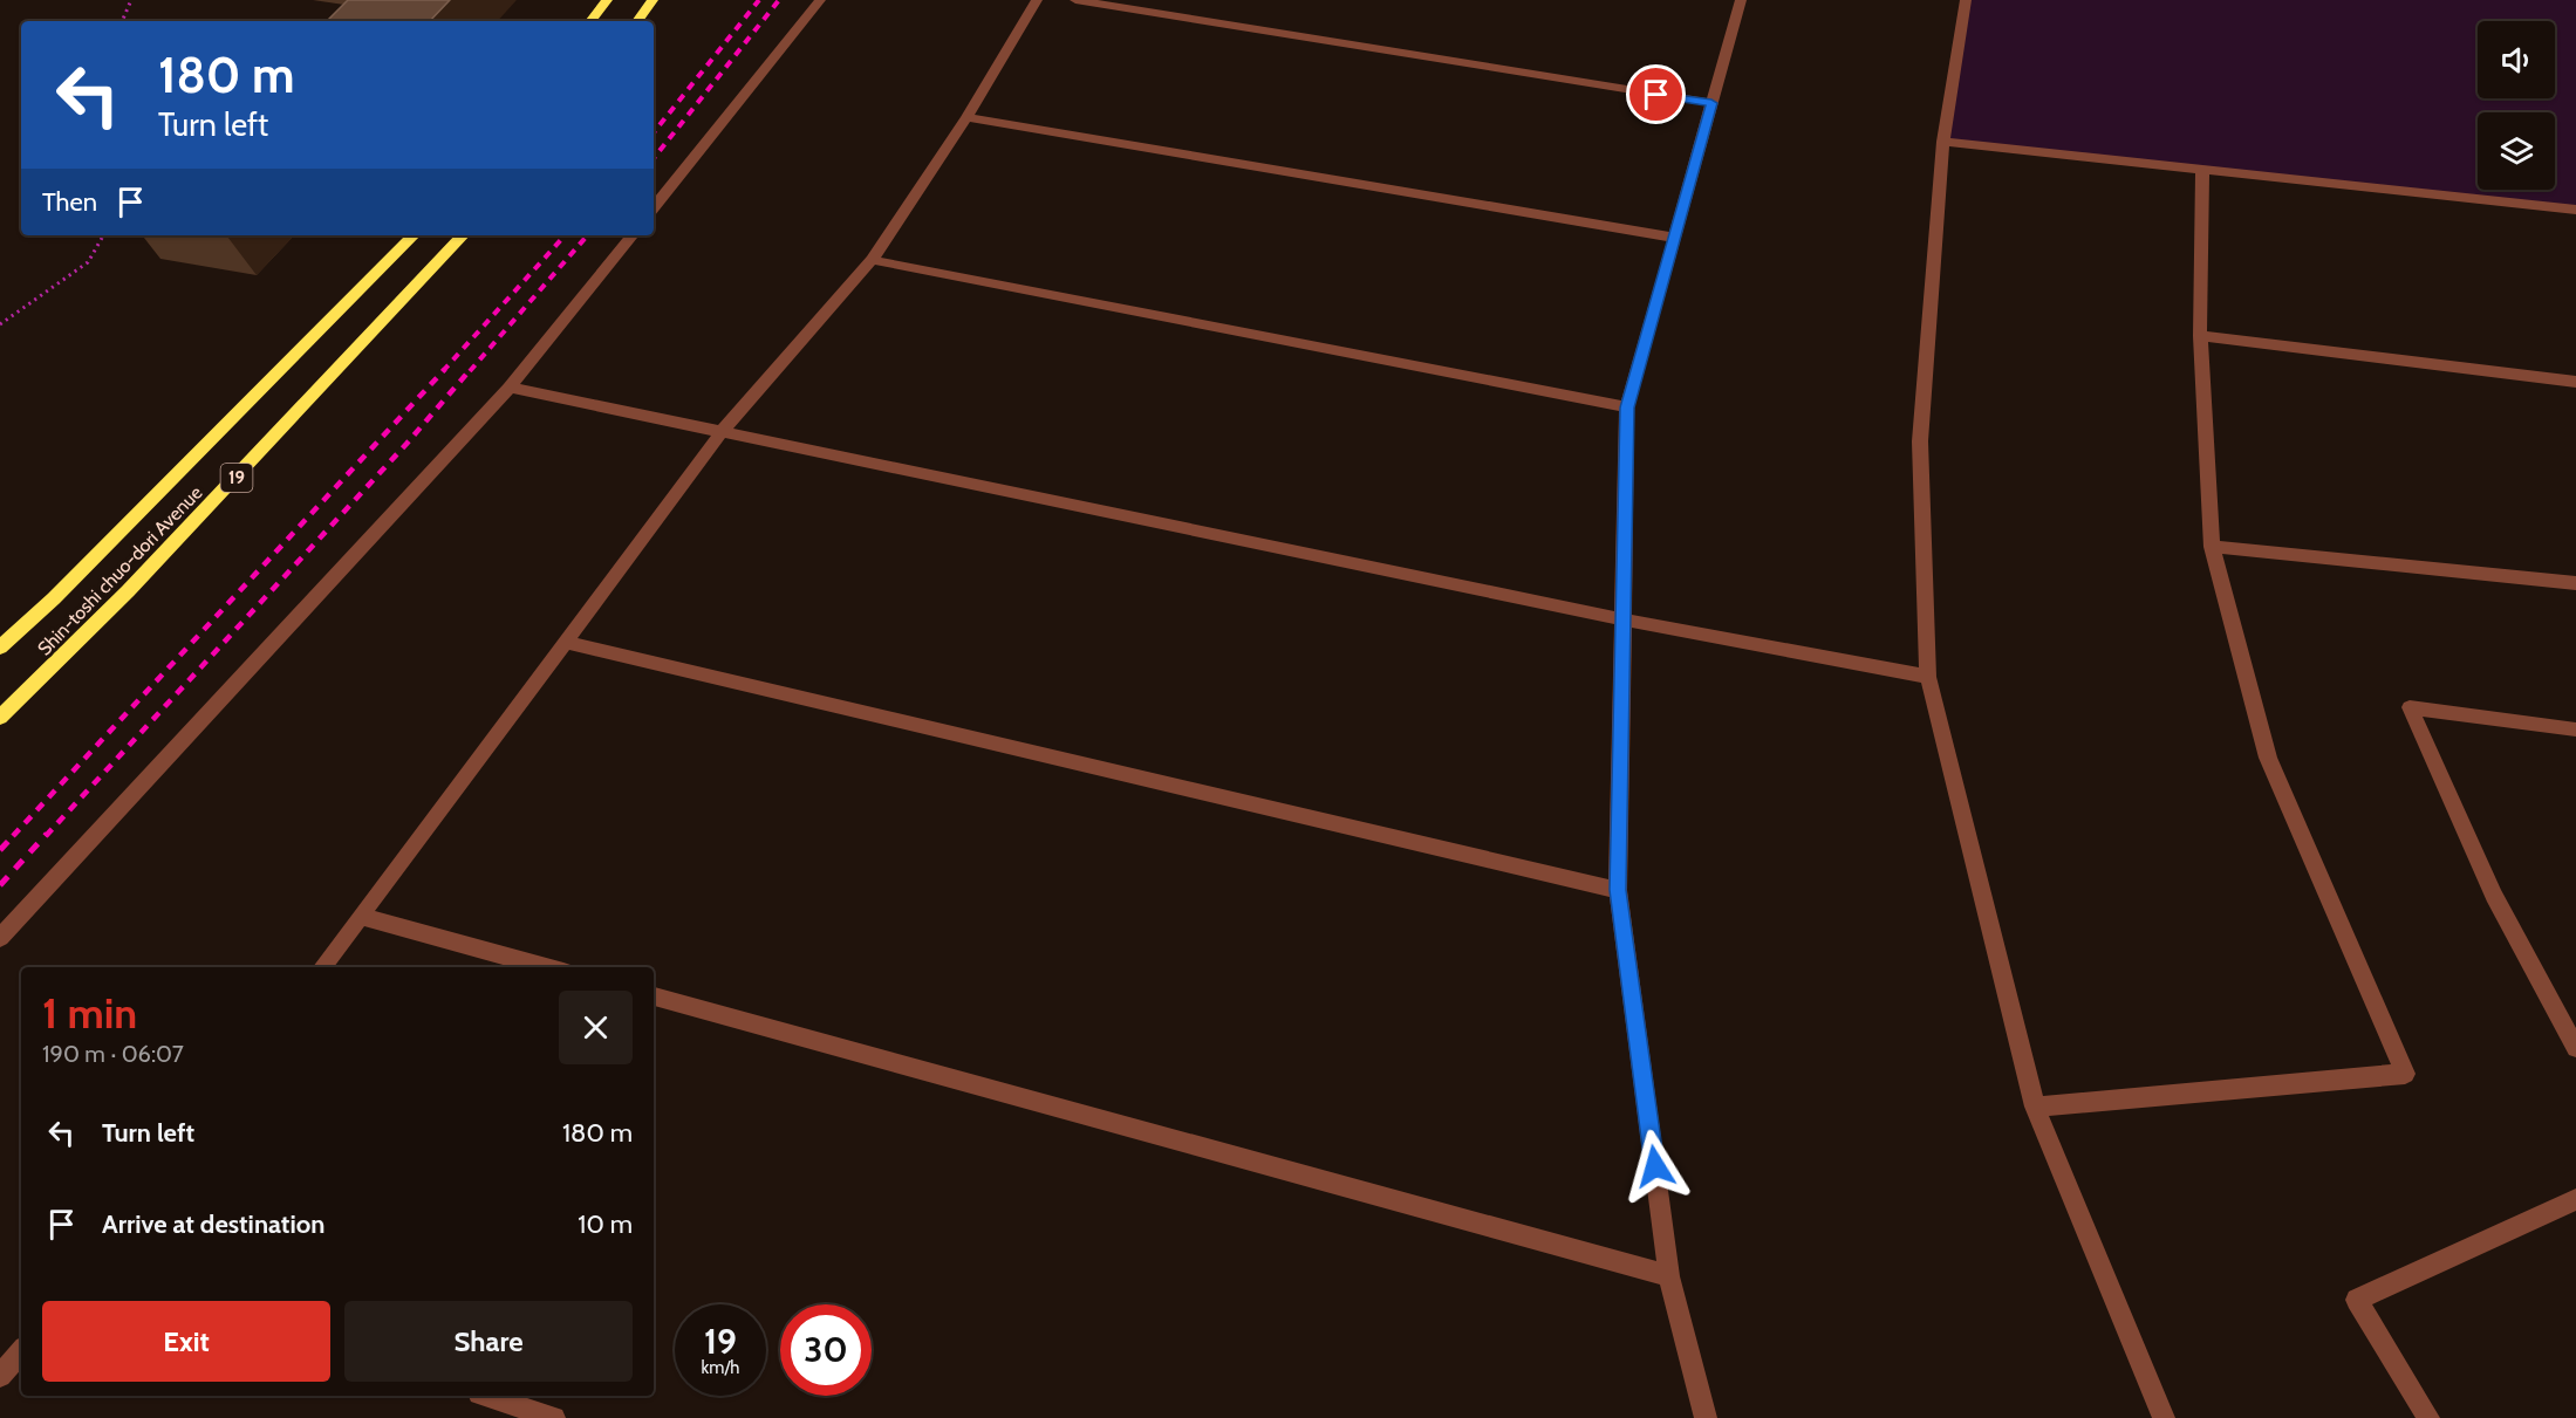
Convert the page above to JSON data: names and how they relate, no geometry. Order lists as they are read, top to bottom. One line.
{"streets":{"main road":["19","Shin-toshi chuo-dori Avenue"]},"page":{"turn":["180 m","Turn left"],"then":"Then","heading":["1 min","190 m · 06:07"],"list":[{"name":"Turn left","value":"180 m"},{"name":"Arrive at destination","value":"10 m"}],"buttons":["Exit","Share"],"speed":"19 km/h","limit":"30"}}
